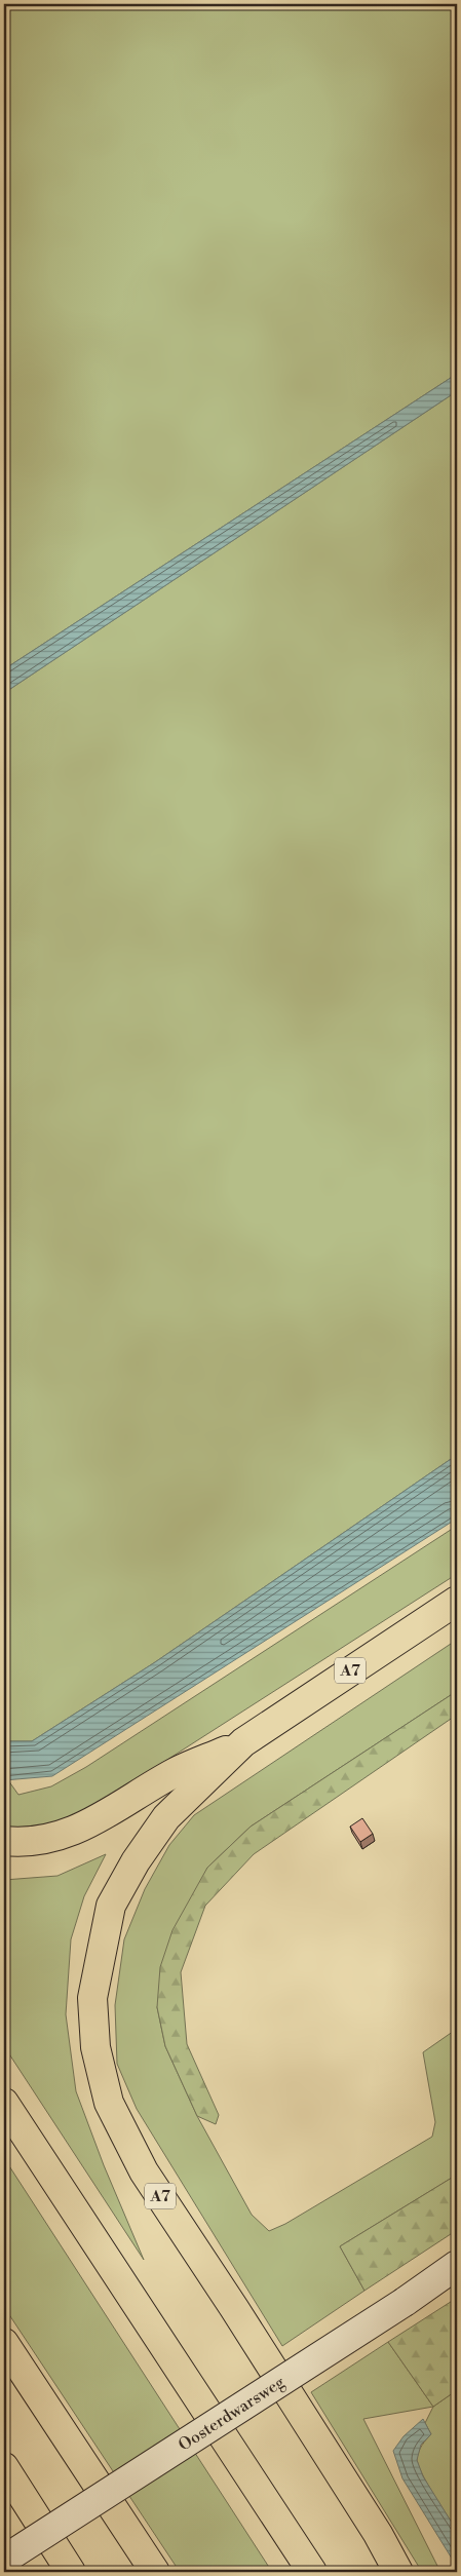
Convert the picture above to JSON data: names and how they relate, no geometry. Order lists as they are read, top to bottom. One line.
{"streets":{"highway":["A7"],"street":["Oosterdwarsweg"]}}
